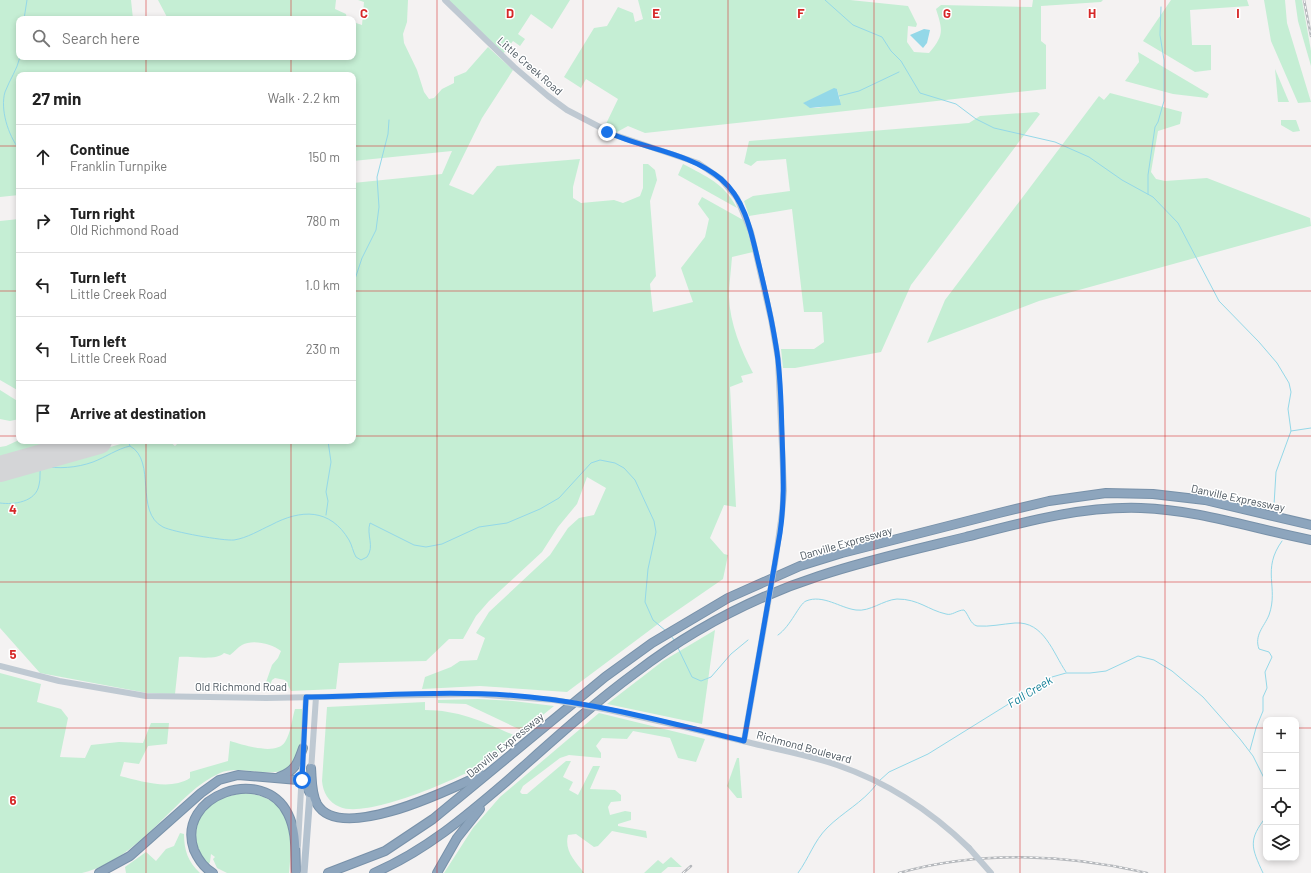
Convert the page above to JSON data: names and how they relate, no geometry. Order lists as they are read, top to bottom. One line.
{"streets":{"highway":["Danville Expressway"],"main road":["Little Creek Road","Old Richmond Road","Richmond Boulevard"]},"crossings":[["Little Creek Road","Old Richmond Road"],["Little Creek Road","Richmond Boulevard"],["Old Richmond Road","Richmond Boulevard"]],"water":["Fall Creek"],"page":{"search":"Search here","heading":["27 min","Walk · 2.2 km"],"list":[["Continue","Franklin Turnpike","150 m"],["Turn right","Old Richmond Road","780 m"],["Turn left","Little Creek Road","1.0 km"],["Turn left","Little Creek Road","230 m"],"Arrive at destination"],"map_buttons":["+","−"]},"grid":{"columns":["C","D","E","F","G","H","I"],"rows":["4","5","6"]}}
